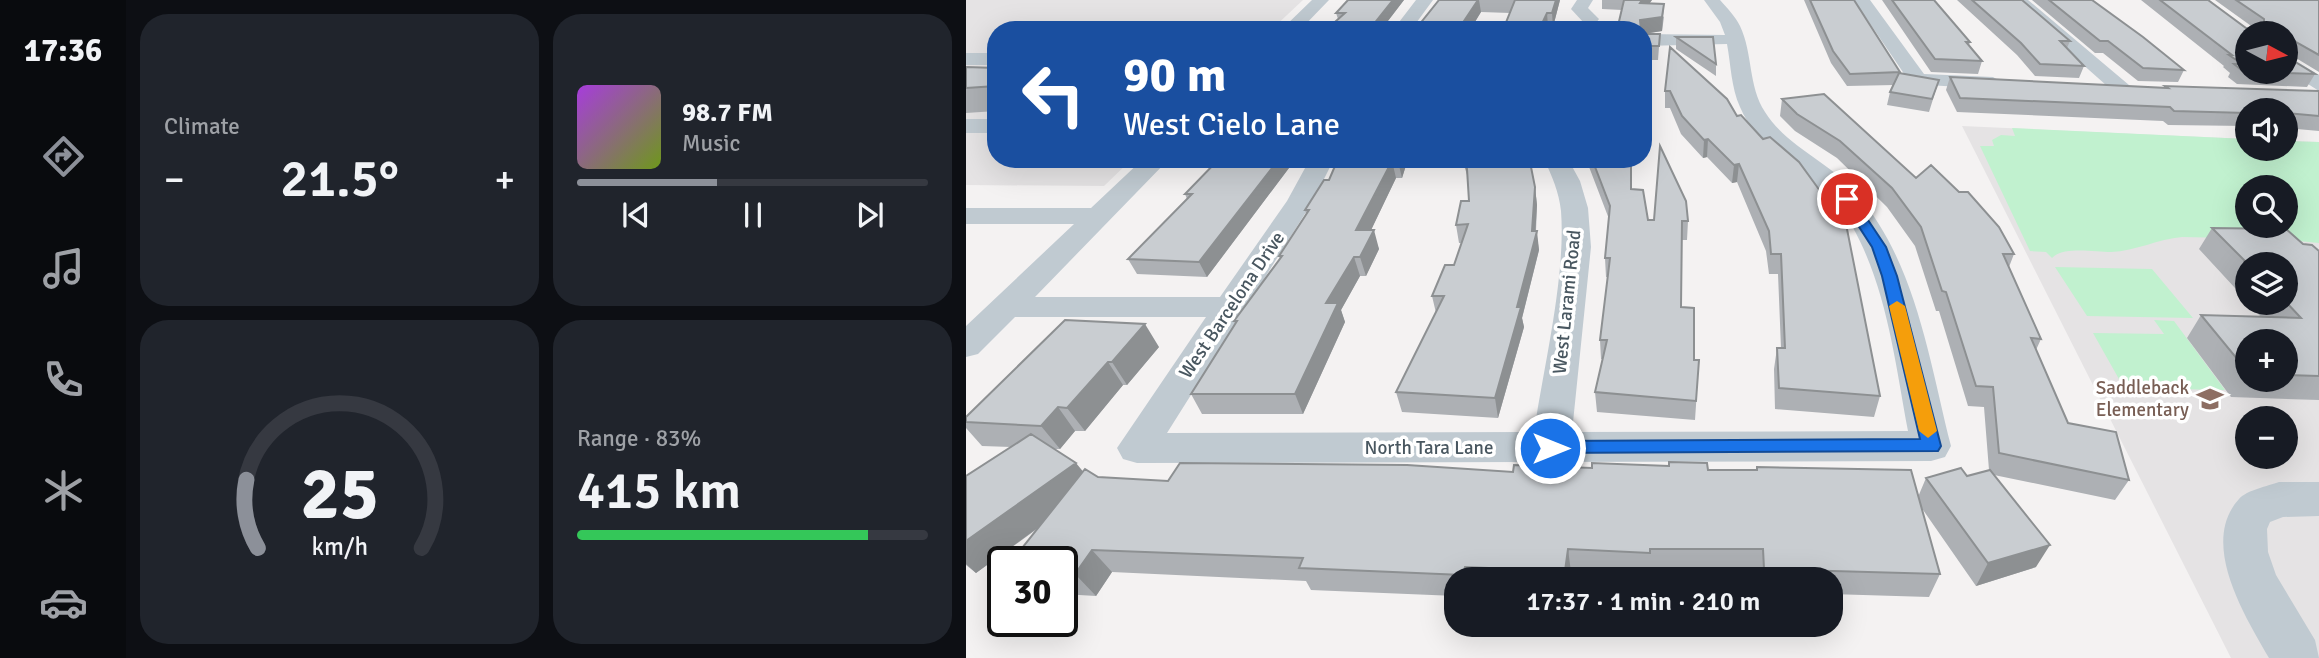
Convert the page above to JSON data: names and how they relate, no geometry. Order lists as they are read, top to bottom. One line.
{"streets":{"street":["West Larami Road","West Barcelona Drive","North Tara Lane"]},"crossings":[["West Larami Road","North Tara Lane"],["West Barcelona Drive","North Tara Lane"]],"places":{"school or university":["Saddleback Elementary"]},"north":"right","page":{"tabs":"17:36","tile":["Climate",["Range · 83%","415 km"]],"map_buttons":["+","−"],"turn":["90 m","West Cielo Lane"],"song":["98.7 FM","Music"],"heat":["−","21.5°","+"],"limit":"30","trip":"17:37 · 1 min · 210 m","gauge":["25","km/h"]}}
